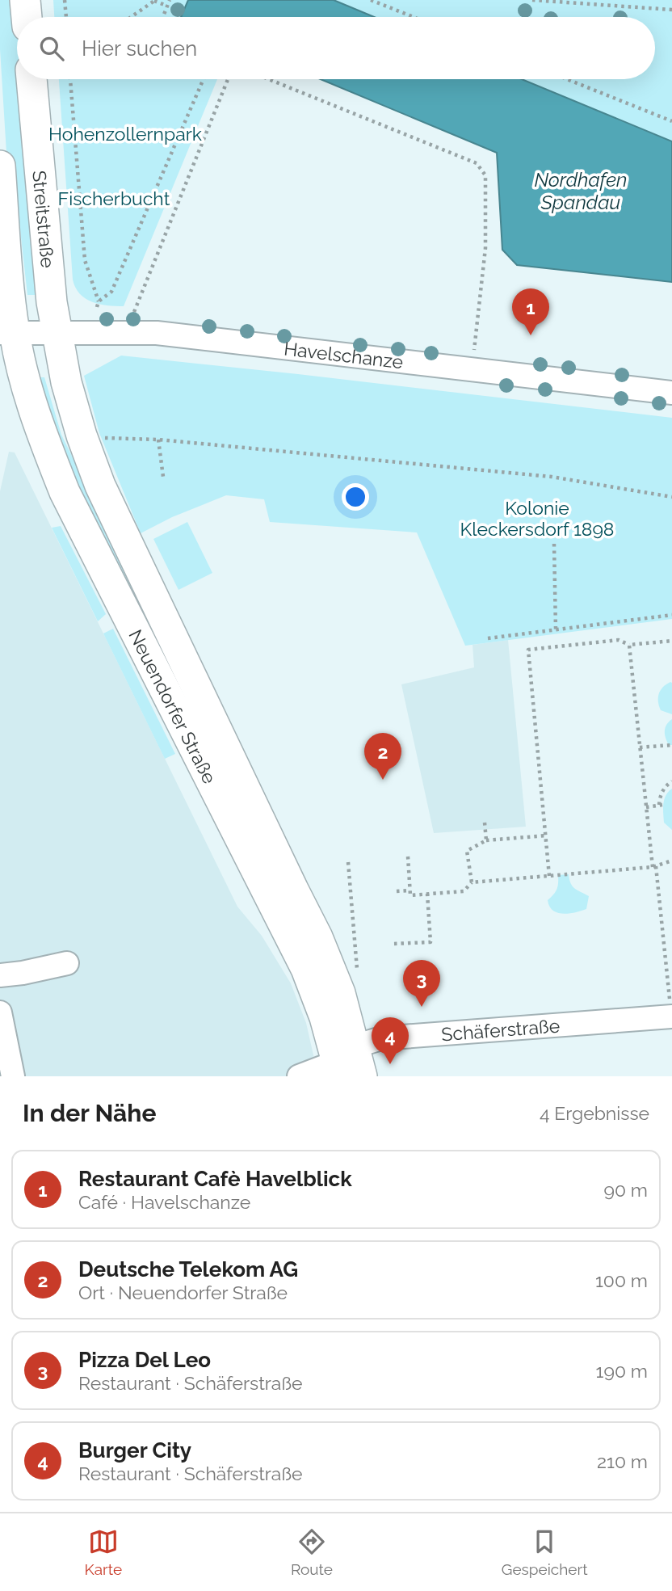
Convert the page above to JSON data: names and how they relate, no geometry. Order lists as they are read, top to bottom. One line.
{"streets":{"main road":["Streitstraße","Neuendorfer Straße"],"street":["Havelschanze","Schäferstraße"]},"crossings":[["Streitstraße","Havelschanze"],["Streitstraße","Neuendorfer Straße"],["Havelschanze","Neuendorfer Straße"],["Neuendorfer Straße","Schäferstraße"]],"water":["Nordhafen Spandau"],"parks":["Hohenzollernpark","Fischerbucht","Kolonie Kleckersdorf 1898"],"page":{"search":"Hier suchen","pins":["1","2","3","4"],"heading":["In der Nähe","4 Ergebnisse"],"list":[{"mark":"1","name":"Restaurant Cafè Havelblick","note":"Café · Havelschanze","value":"90 m"},{"mark":"2","name":"Deutsche Telekom AG","note":"Ort · Neuendorfer Straße","value":"100 m"},{"mark":"3","name":"Pizza Del Leo","note":"Restaurant · Schäferstraße","value":"190 m"},{"mark":"4","name":"Burger City","note":"Restaurant · Schäferstraße","value":"210 m"}],"nav":["Karte","Route","Gespeichert"]}}
